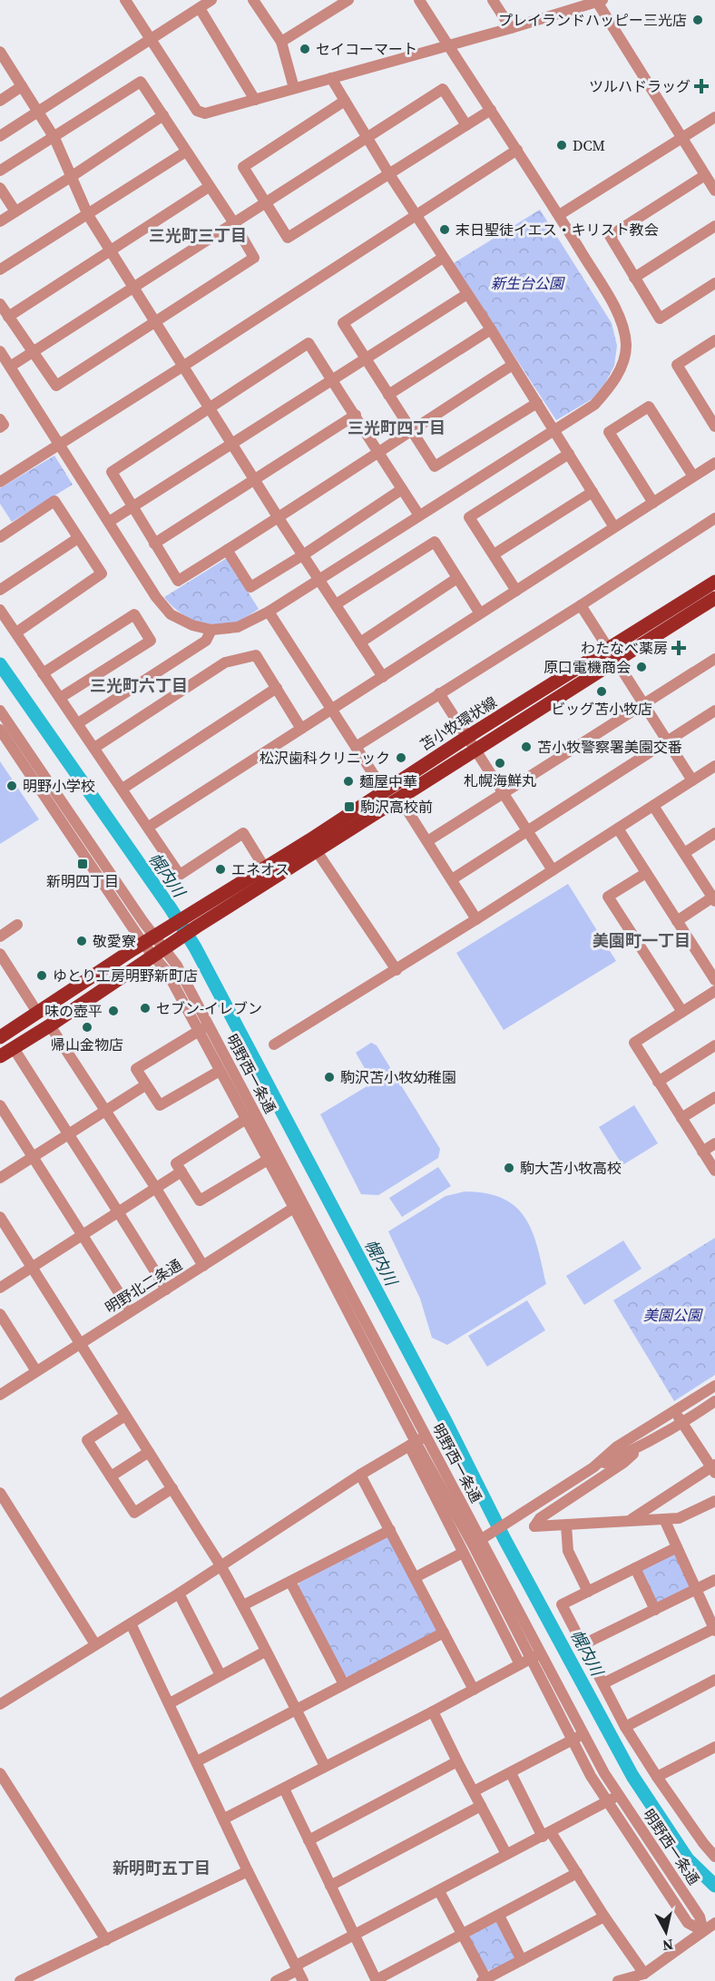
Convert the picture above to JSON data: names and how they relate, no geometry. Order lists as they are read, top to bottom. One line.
{"streets":{"main road":["苫小牧環状線"],"street":["明野西一条通","明野北二条通"]},"crossings":[["苫小牧環状線","明野西一条通"],["明野西一条通","明野北二条通"]],"districts":["三光町三丁目","三光町四丁目","三光町六丁目","美園町一丁目","新明町五丁目"],"water":["幌内川"],"parks":["新生台公園","美園公園"],"places":{"other":["プレイランドハッピー三光店","セイコーマート","DCM","末日聖徒イエス・キリスト教会","原口電機商会","ビッグ苫小牧店","苫小牧警察署美園交番","松沢歯科クリニック","札幌海鮮丸","麺屋中華","明野小学校","エネオス","敬愛寮","ゆとり工房明野新町店","セブン-イレブン","味の壺平","帰山金物店","駒沢苫小牧幼稚園","駒大苫小牧高校"],"health":["ツルハドラッグ","わたなべ薬房"],"transit":["駒沢高校前","新明四丁目"]},"north":"bottom"}
